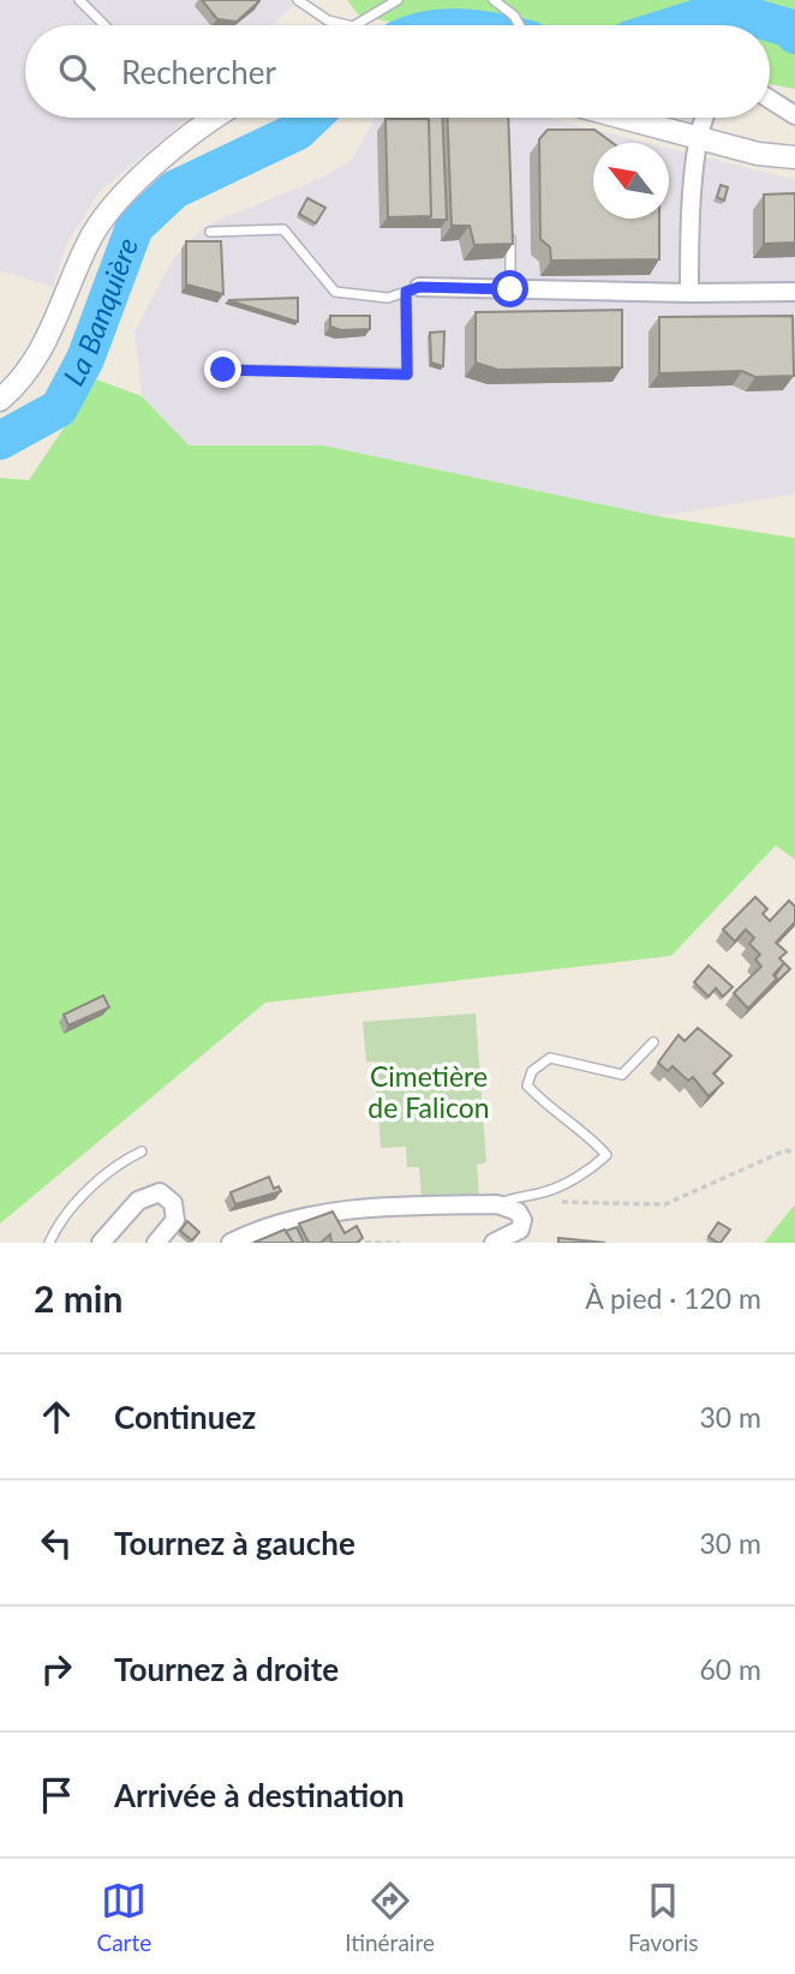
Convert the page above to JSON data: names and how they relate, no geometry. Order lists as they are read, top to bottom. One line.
{"water":["La Banquière"],"parks":["Cimetière de Falicon"],"north":"top left","page":{"search":"Rechercher","heading":["2 min","À pied · 120 m"],"list":[["Continuez","30 m"],["Tournez à gauche","30 m"],["Tournez à droite","60 m"],"Arrivée à destination"],"nav":["Carte","Itinéraire","Favoris"]}}
